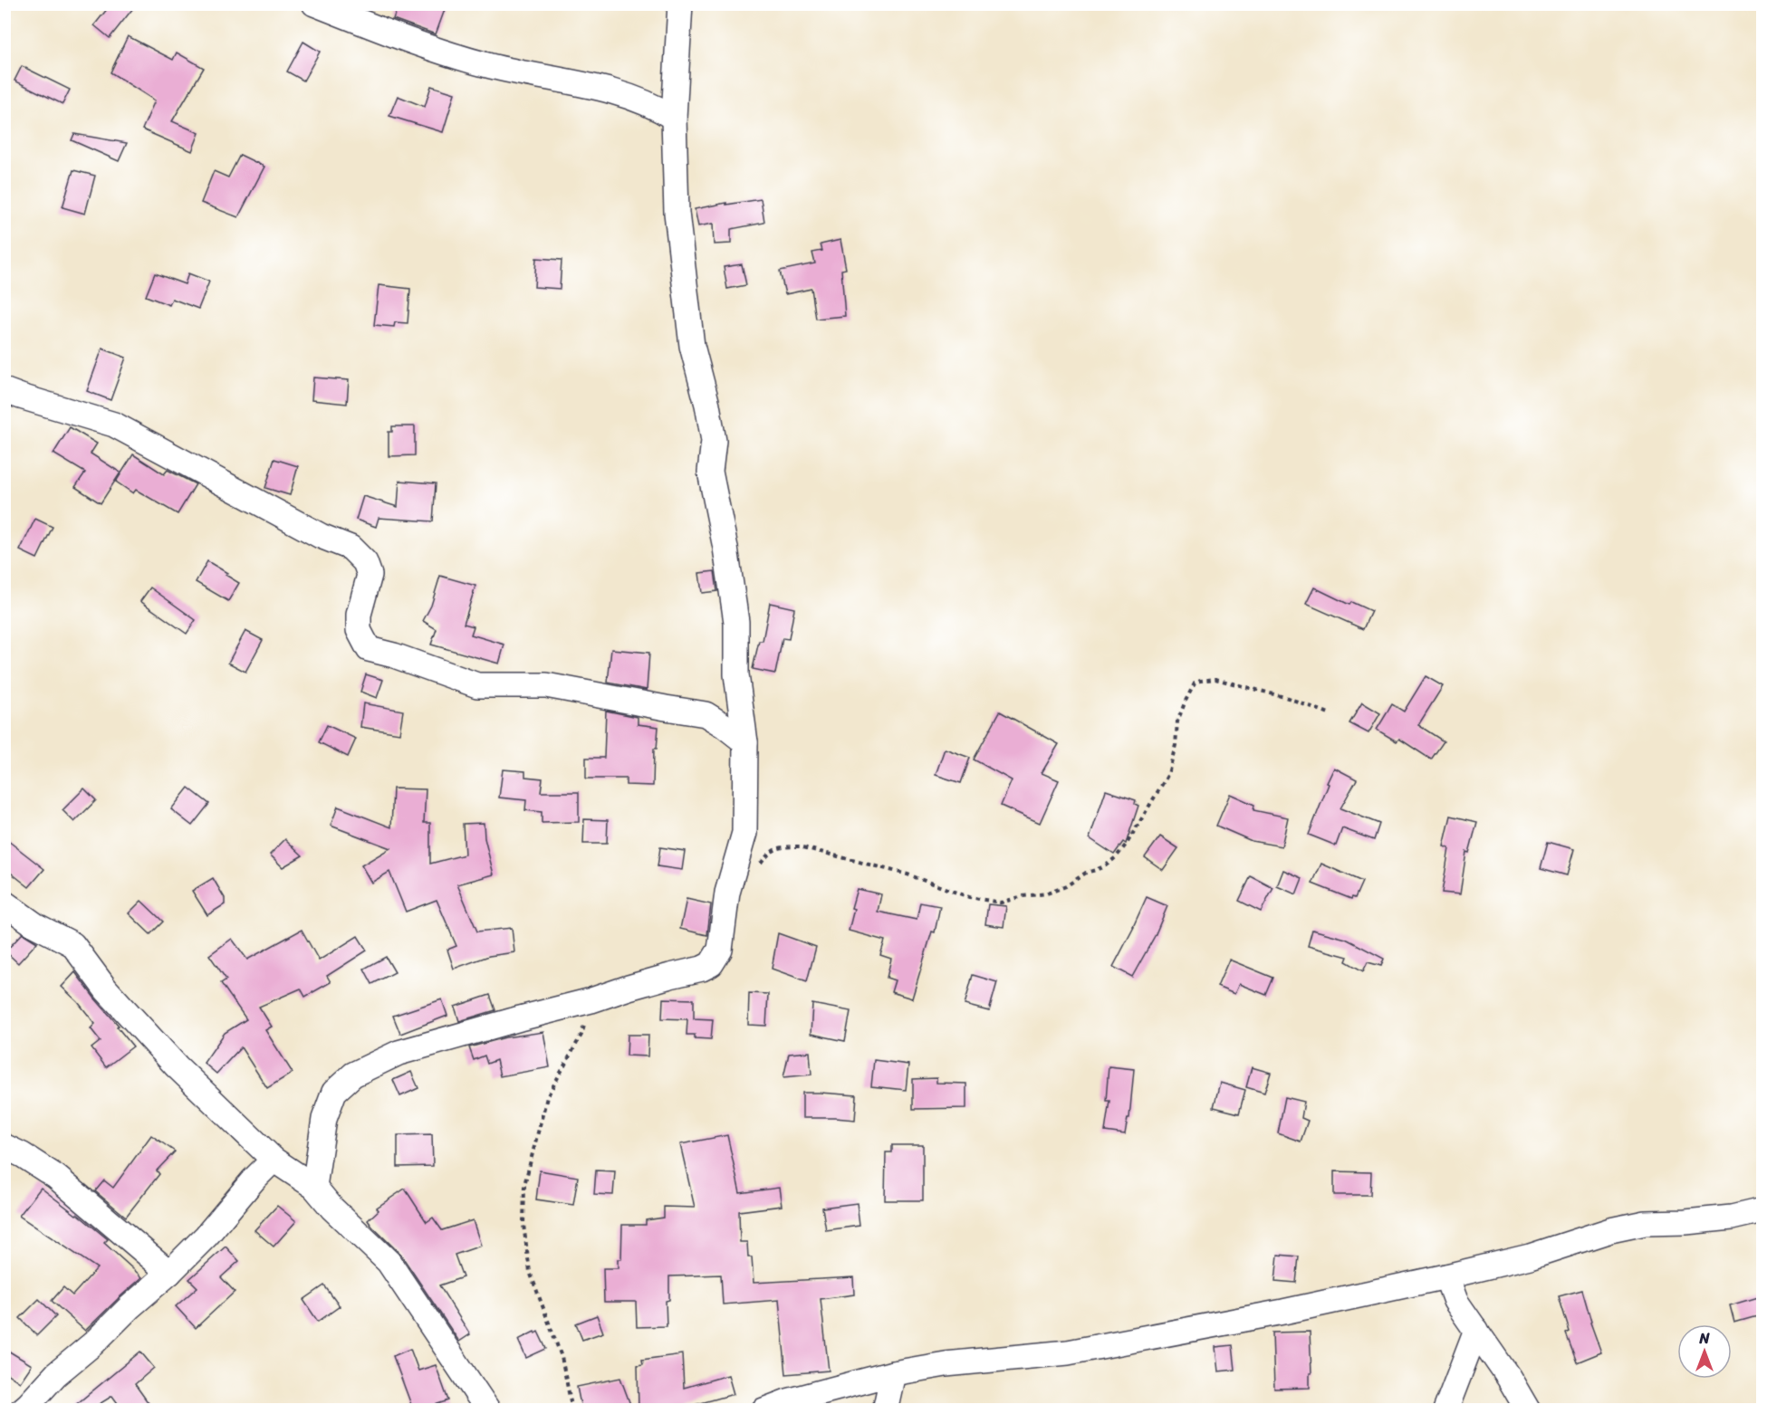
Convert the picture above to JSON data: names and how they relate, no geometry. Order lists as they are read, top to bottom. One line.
{"north":"top"}
